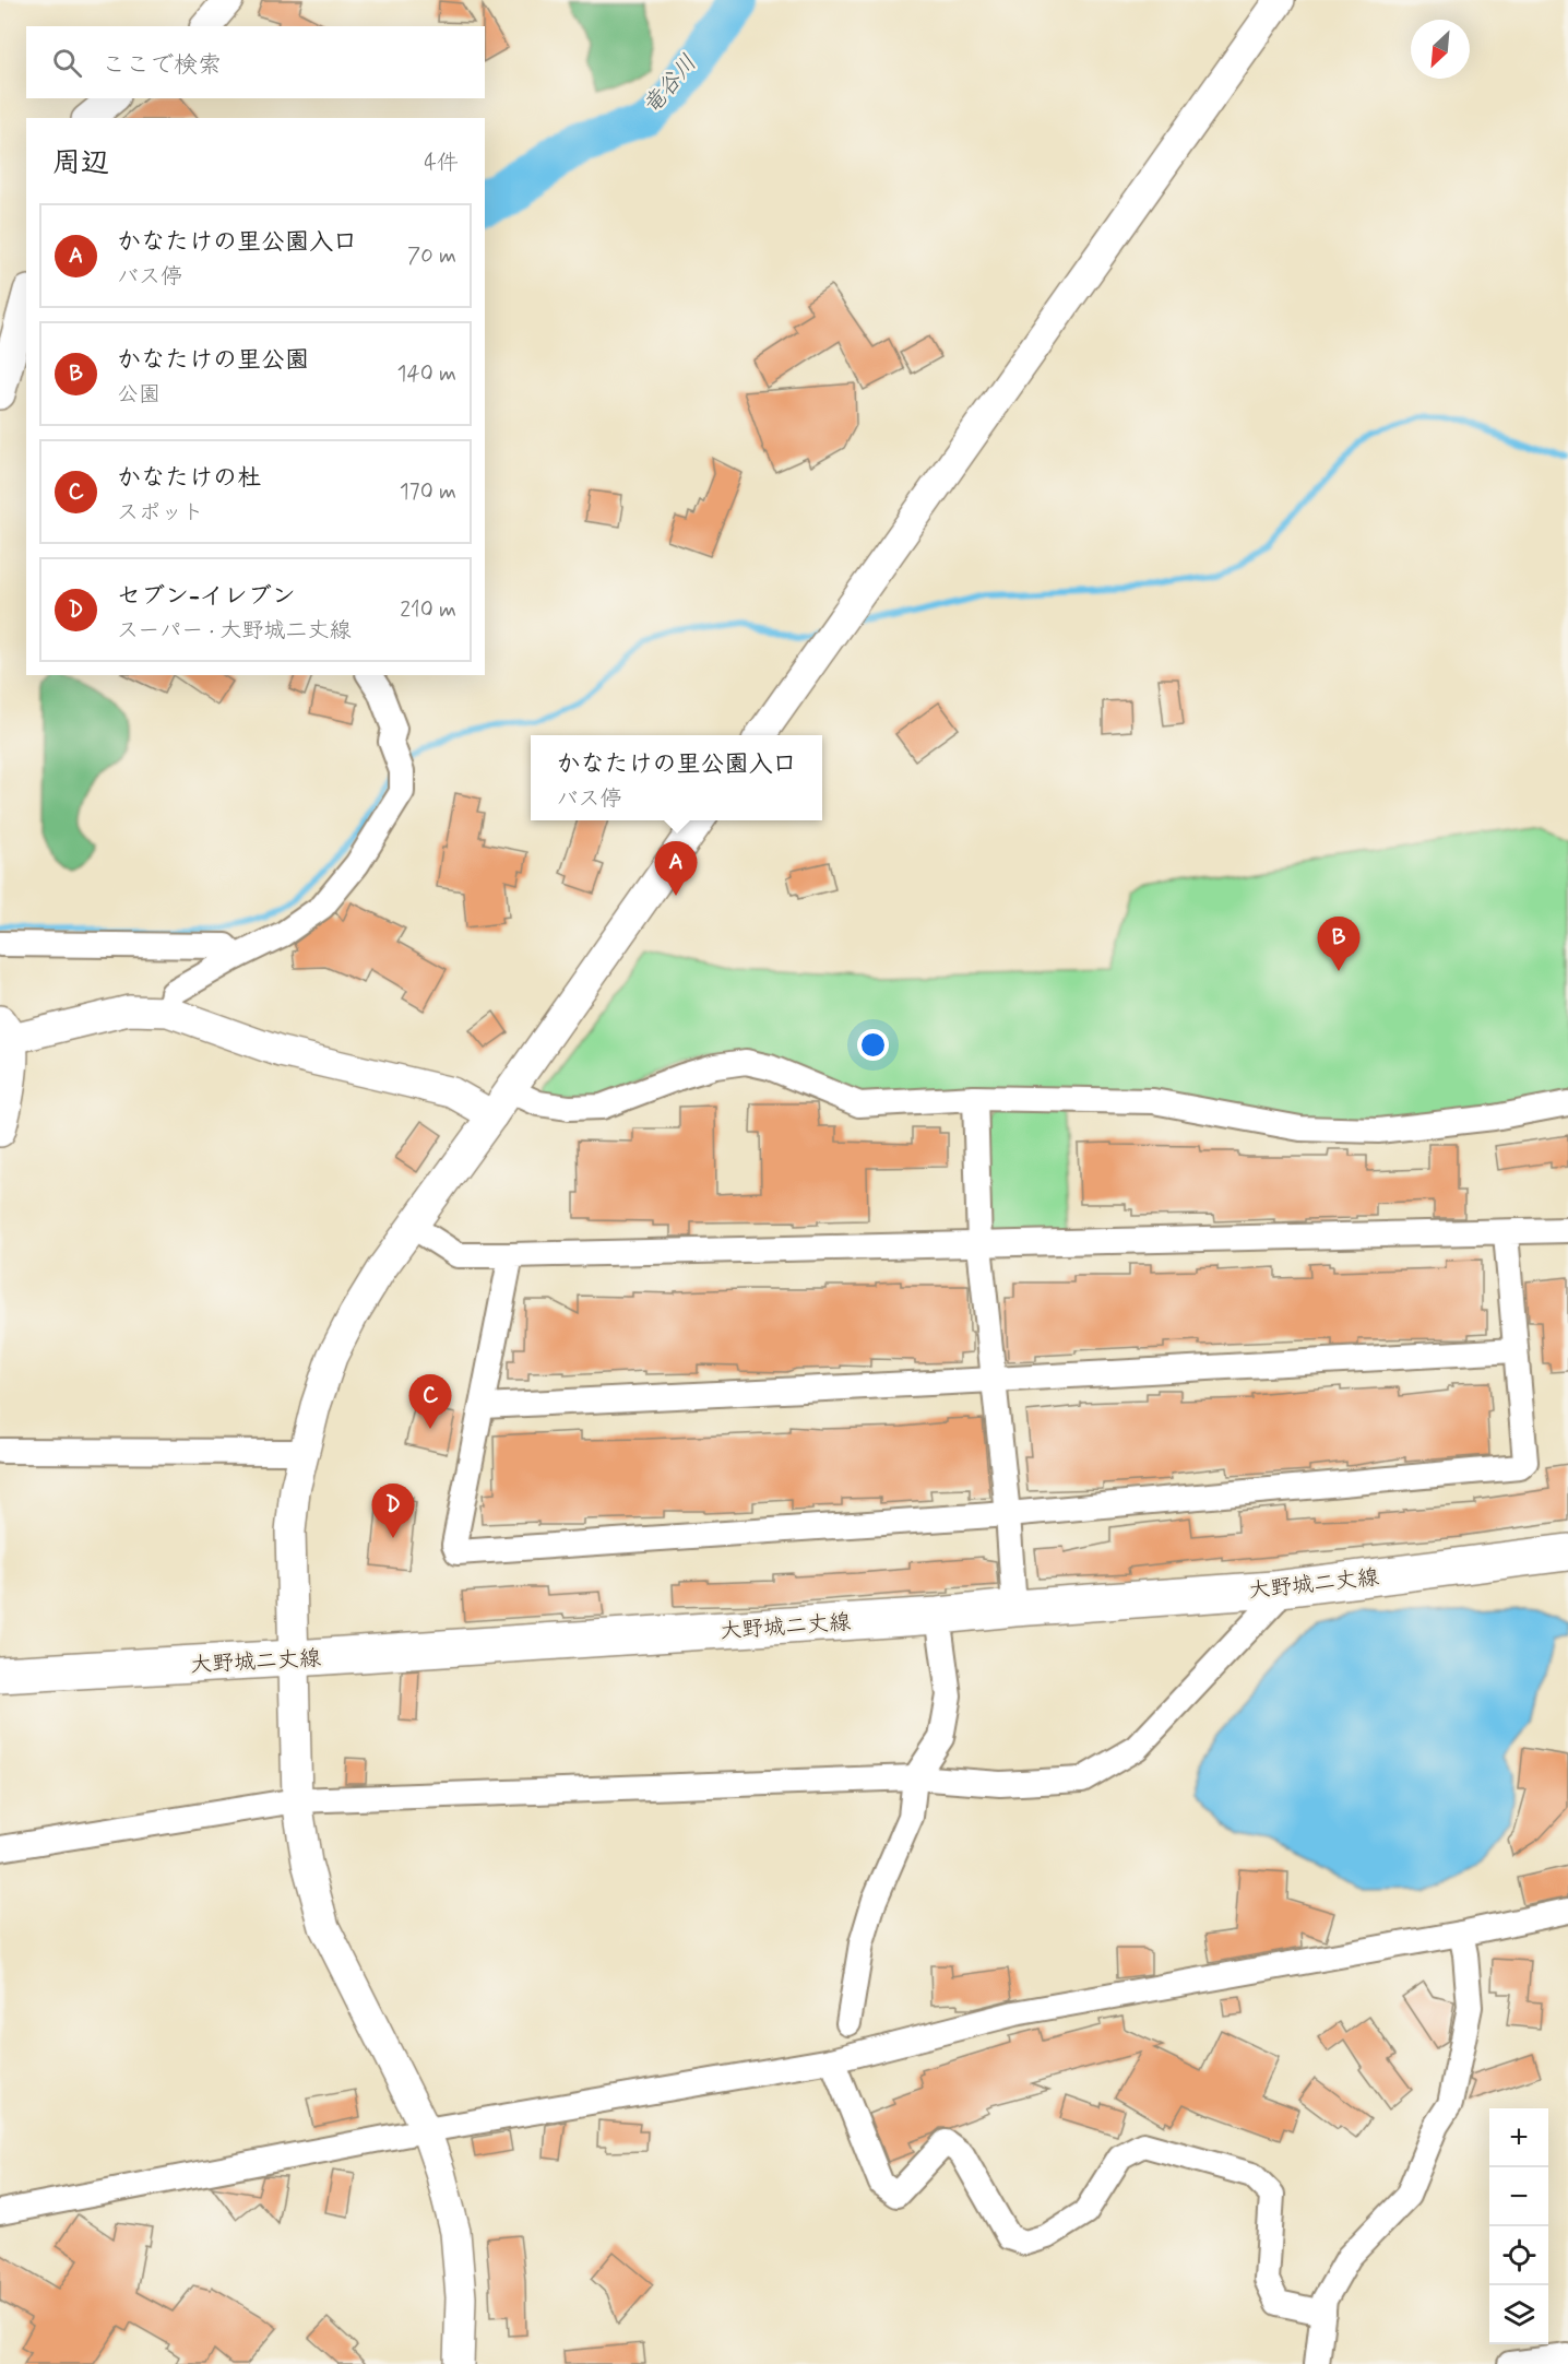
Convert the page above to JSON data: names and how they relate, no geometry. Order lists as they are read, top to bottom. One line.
{"streets":{"main road":["大野城二丈線"]},"water":["竜谷川"],"north":"bottom left","page":{"search":"ここで検索","heading":["周辺","4件"],"list":[{"mark":"A","name":"かなたけの里公園入口","note":"バス停","value":"70 m"},{"mark":"B","name":"かなたけの里公園","note":"公園","value":"140 m"},{"mark":"C","name":"かなたけの杜","note":"スポット","value":"170 m"},{"mark":"D","name":"セブン-イレブン","note":"スーパー · 大野城二丈線","value":"210 m"}],"popup":["かなたけの里公園入口","バス停"],"pins":["A","B","C","D"],"map_buttons":["+","−"]}}
